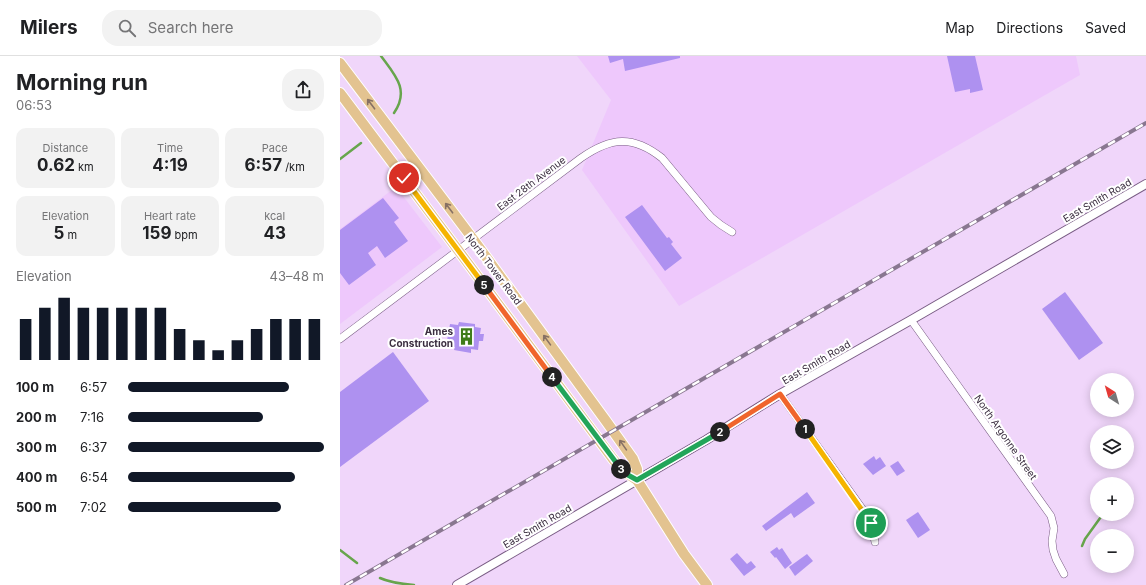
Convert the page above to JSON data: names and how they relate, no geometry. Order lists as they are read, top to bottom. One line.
{"streets":{"main road":["North Tower Road"],"street":["East 28th Avenue","East Smith Road","North Argonne Street"]},"crossings":[["East 28th Avenue","North Tower Road"],["East Smith Road","North Tower Road"],["East Smith Road","North Argonne Street"]],"places":{"building":["Ames Construction"]},"north":"top left","page":{"header":"Milers","search":"Search here","nav":["Map","Directions","Saved"],"heading":["Morning run","06:53"],"stats":[["Distance","0.62 km"],["Time","4:19"],["Pace","6:57 /km"],["Elevation","5 m"],["Heart rate","159 bpm"],["kcal","43"]],"chart":["Elevation","43–48 m"],"pins":["5","4","1","2","3"],"list":[{"name":"100 m","note":"6:57"},{"name":"200 m","note":"7:16"},{"name":"300 m","note":"6:37"},{"name":"400 m","note":"6:54"},{"name":"500 m","note":"7:02"}],"map_buttons":["+","−"]}}
